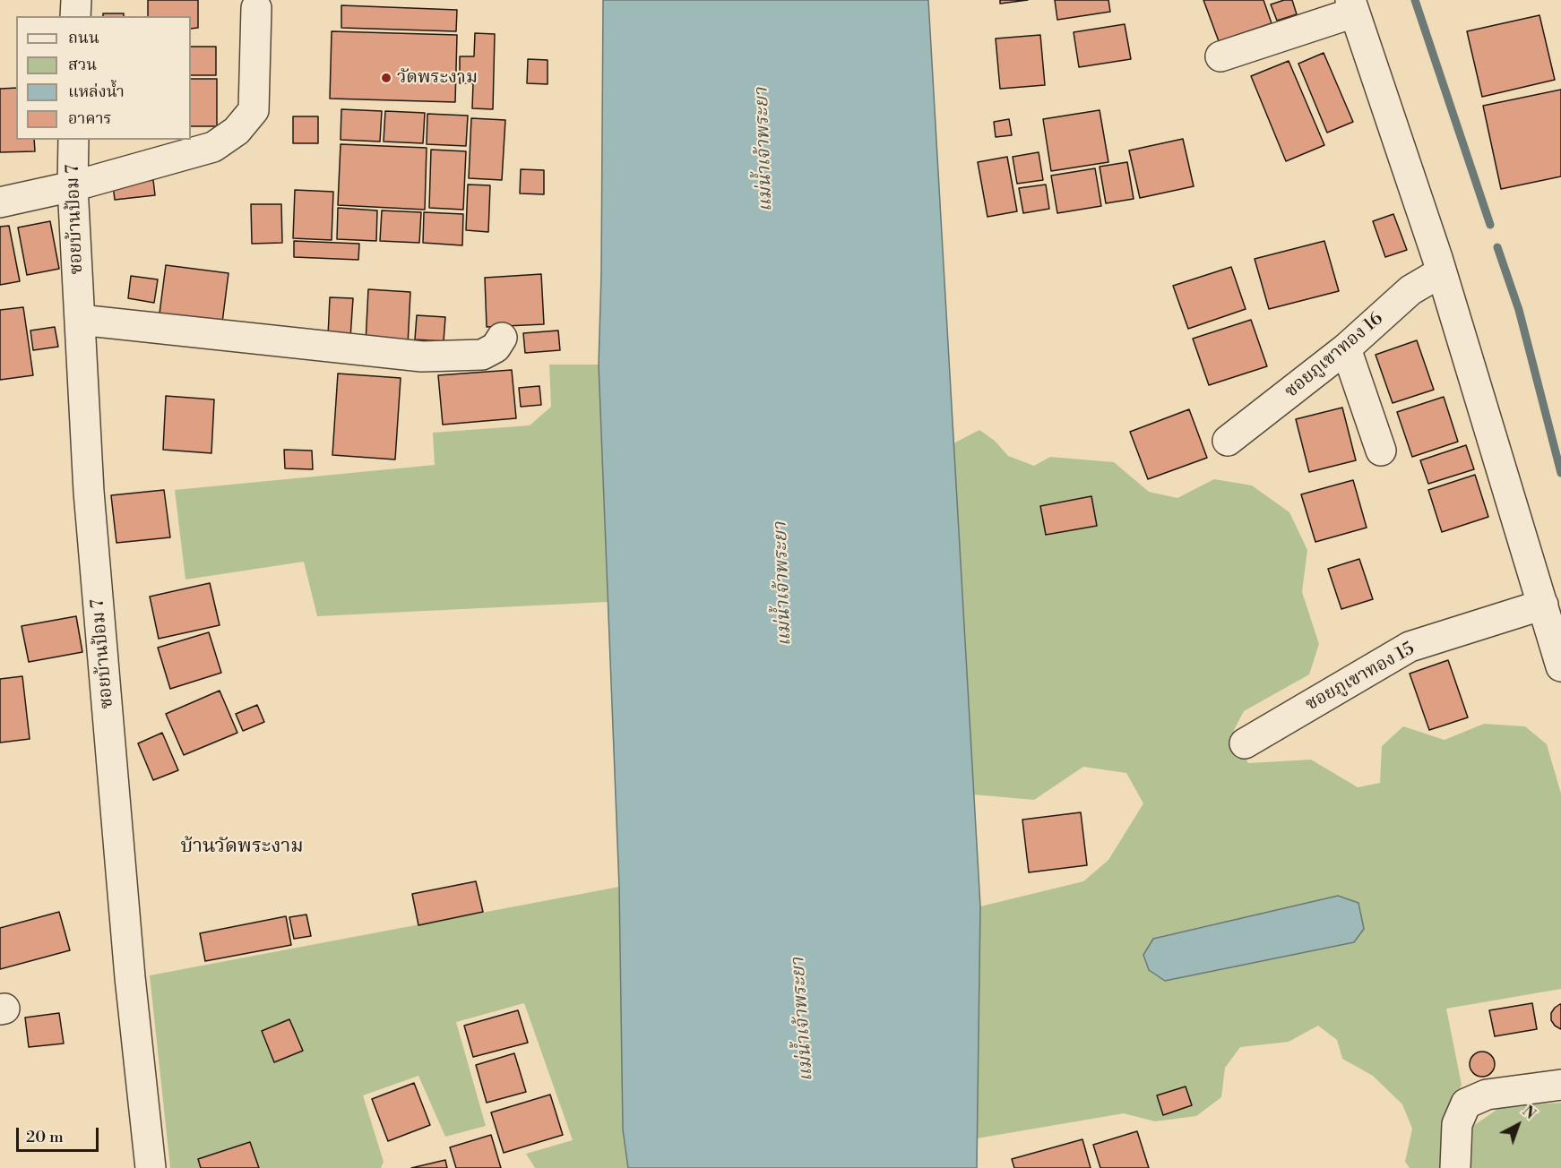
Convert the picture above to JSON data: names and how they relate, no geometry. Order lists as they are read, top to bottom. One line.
{"streets":{"street":["ซอยบ้านป้อม 7","ซอยภูเขาทอง 16","ซอยภูเขาทอง 15"]},"districts":["บ้านวัดพระงาม"],"water":["แม่น้ำเจ้าพระยา"],"places":["วัดพระงาม"],"legend":["ถนน","สวน","แหล่งน้ำ","อาคาร"],"scale_bar":"20 m","north":"top right"}
